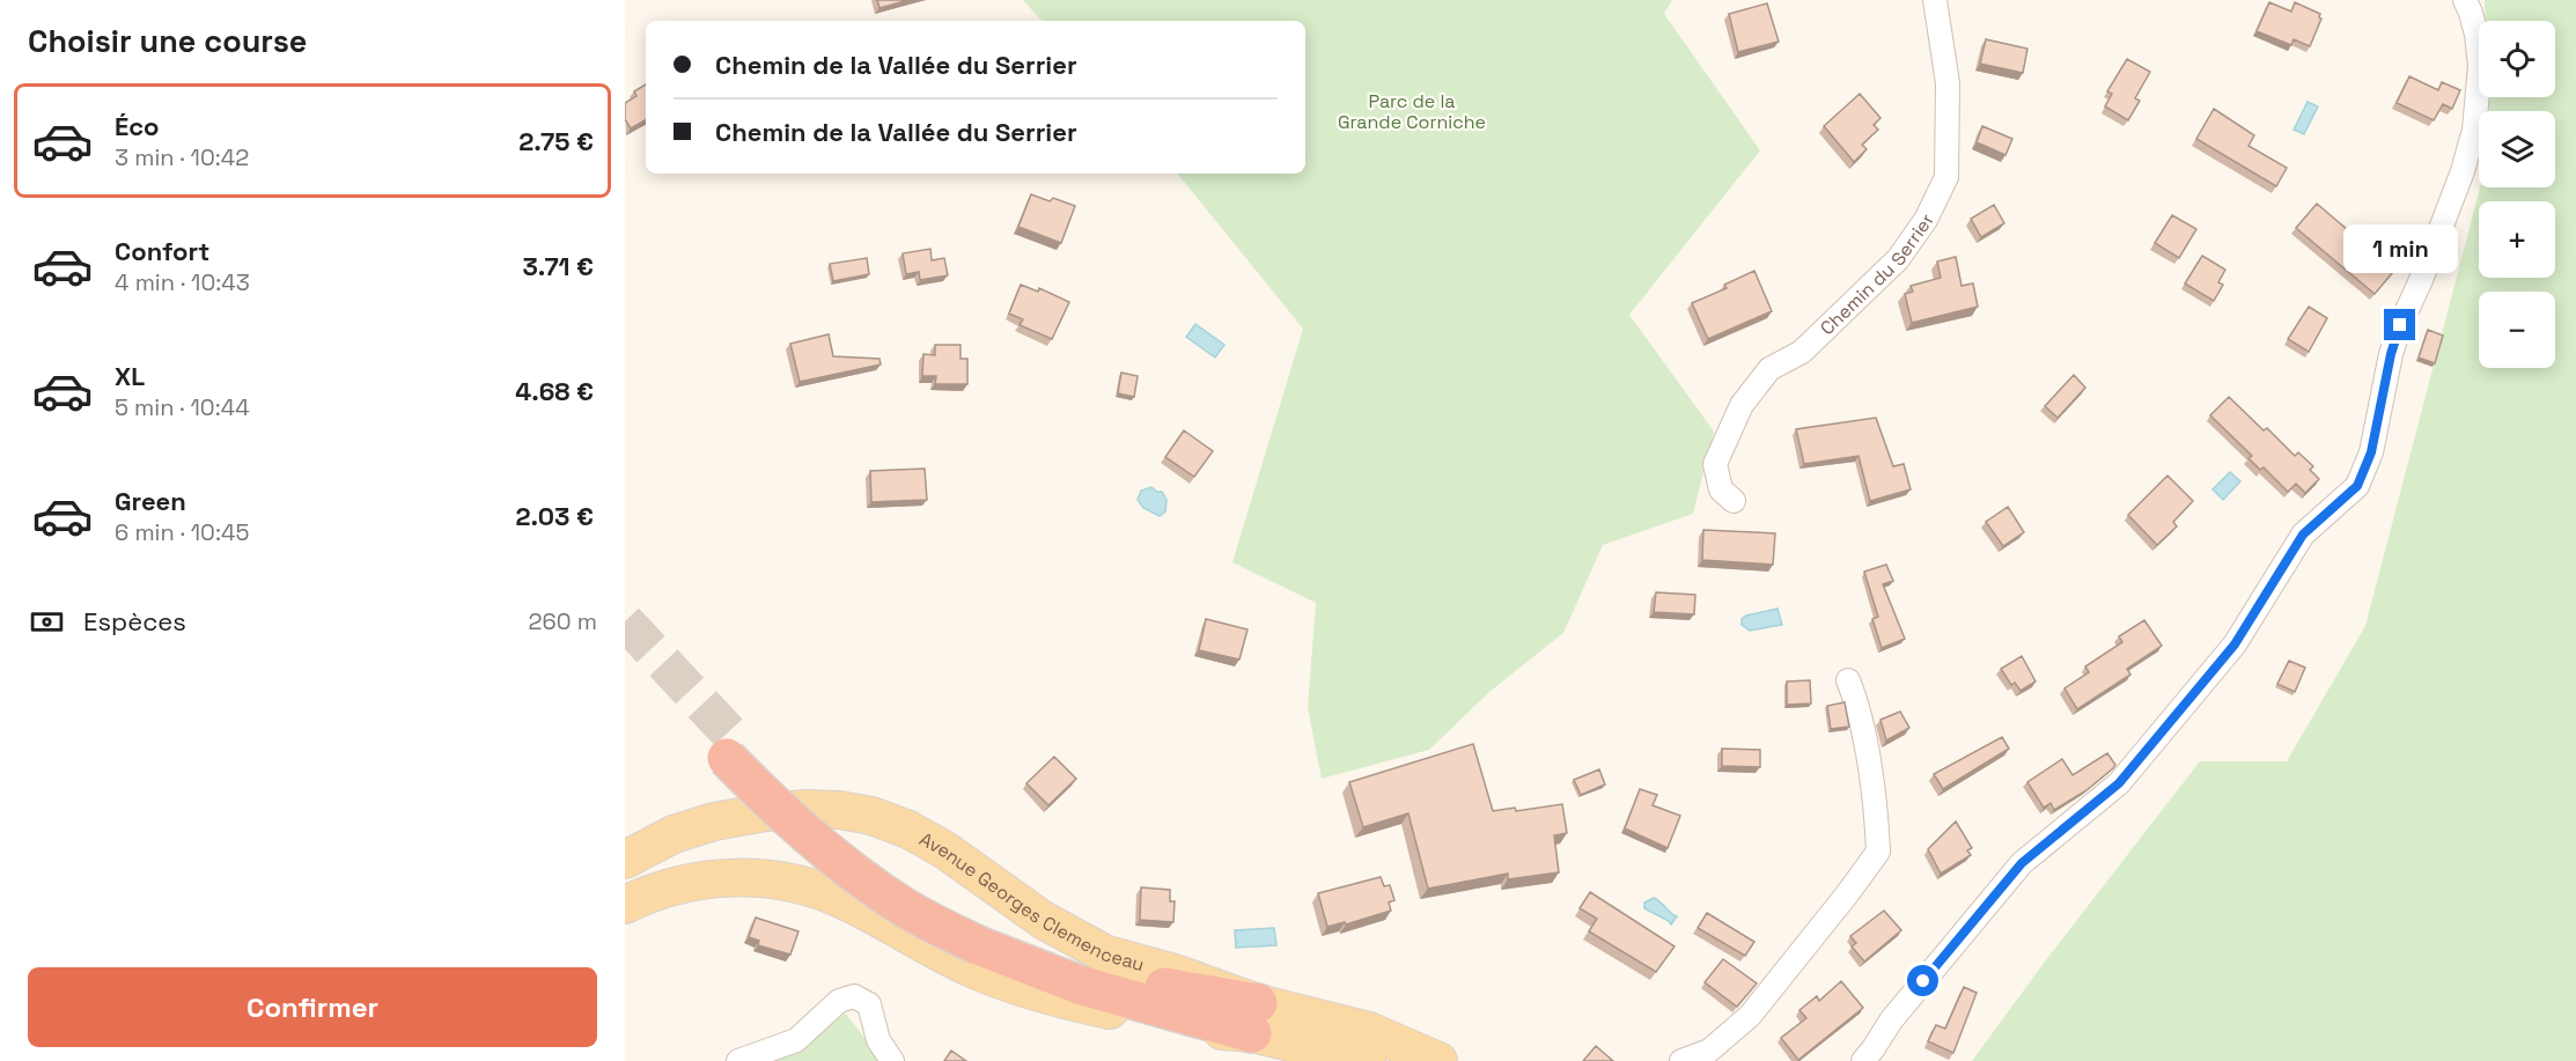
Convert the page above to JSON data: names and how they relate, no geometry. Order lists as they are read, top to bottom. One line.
{"streets":{"main road":["Avenue Georges Clemenceau"],"street":["Chemin du Serrier"]},"parks":["Parc de la Grande Corniche"],"page":{"heading":"Choisir une course","map_buttons":["+","−"],"banner":["Chemin de la Vallée du Serrier","Chemin de la Vallée du Serrier"],"list":[{"name":"Éco","note":"3 min · 10:42","value":"2.75 €"},{"name":"Confort","note":"4 min · 10:43","value":"3.71 €"},{"name":"XL","note":"5 min · 10:44","value":"4.68 €"},{"name":"Green","note":"6 min · 10:45","value":"2.03 €"}],"bubble":"1 min","pay":["Espèces","260 m"],"buttons":"Confirmer"}}
